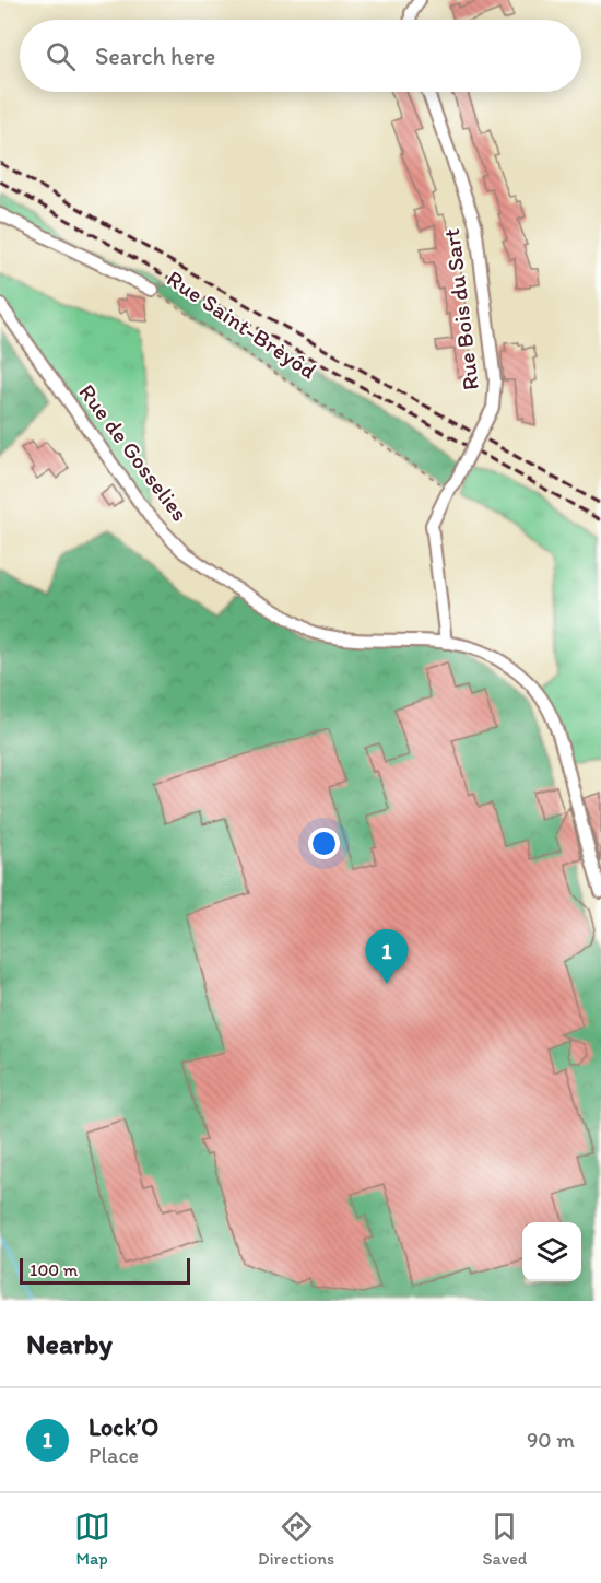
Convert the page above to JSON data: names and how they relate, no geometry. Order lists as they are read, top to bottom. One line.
{"streets":{"street":["Rue Bois du Sart","Rue Saint-Brèyôd","Rue de Gosselies"]},"crossings":[["Rue Bois du Sart","Rue Saint-Brèyôd"],["Rue Bois du Sart","Rue de Gosselies"]],"scale_bar":"100 m","page":{"search":"Search here","pins":"1","scale":"100 m","heading":"Nearby","list":[{"mark":"1","name":"Lock’O","note":"Place","value":"90 m"}],"nav":["Map","Directions","Saved"]}}
